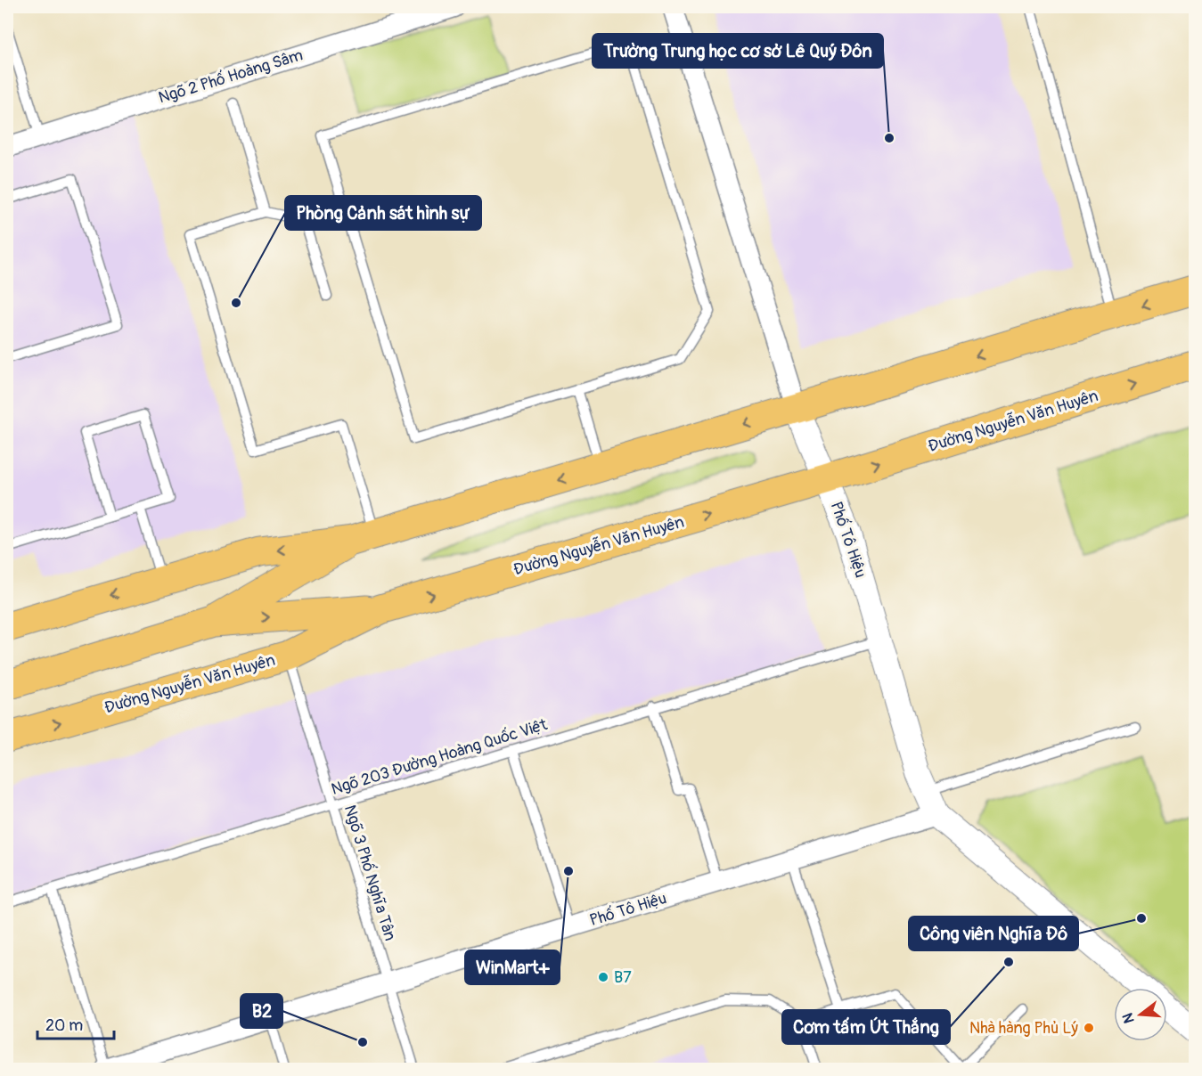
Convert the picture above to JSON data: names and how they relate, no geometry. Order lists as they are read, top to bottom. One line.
{"streets":{"main road":["Đường Nguyễn Văn Huyên"],"street":["Ngõ 2 Phố Hoàng Sâm","Phố Tô Hiệu"],"lane":["Ngõ 203 Đường Hoàng Quốc Việt","Ngõ 3 Phố Nghĩa Tân"]},"crossings":[["Đường Nguyễn Văn Huyên","Phố Tô Hiệu"],["Đường Nguyễn Văn Huyên","Ngõ 3 Phố Nghĩa Tân"],["Phố Tô Hiệu","Ngõ 203 Đường Hoàng Quốc Việt"],["Phố Tô Hiệu","Ngõ 3 Phố Nghĩa Tân"],["Ngõ 203 Đường Hoàng Quốc Việt","Ngõ 3 Phố Nghĩa Tân"]],"places":["Trường Trung học cơ sở Lê Quý Đôn","Phòng Cảnh sát hình sự","WinMart+","Công viên Nghĩa Đô","Cơm tấm Út Thắng","B7","Nhà hàng Phủ Lý","B2"],"scale_bar":"20 m","north":"left"}
